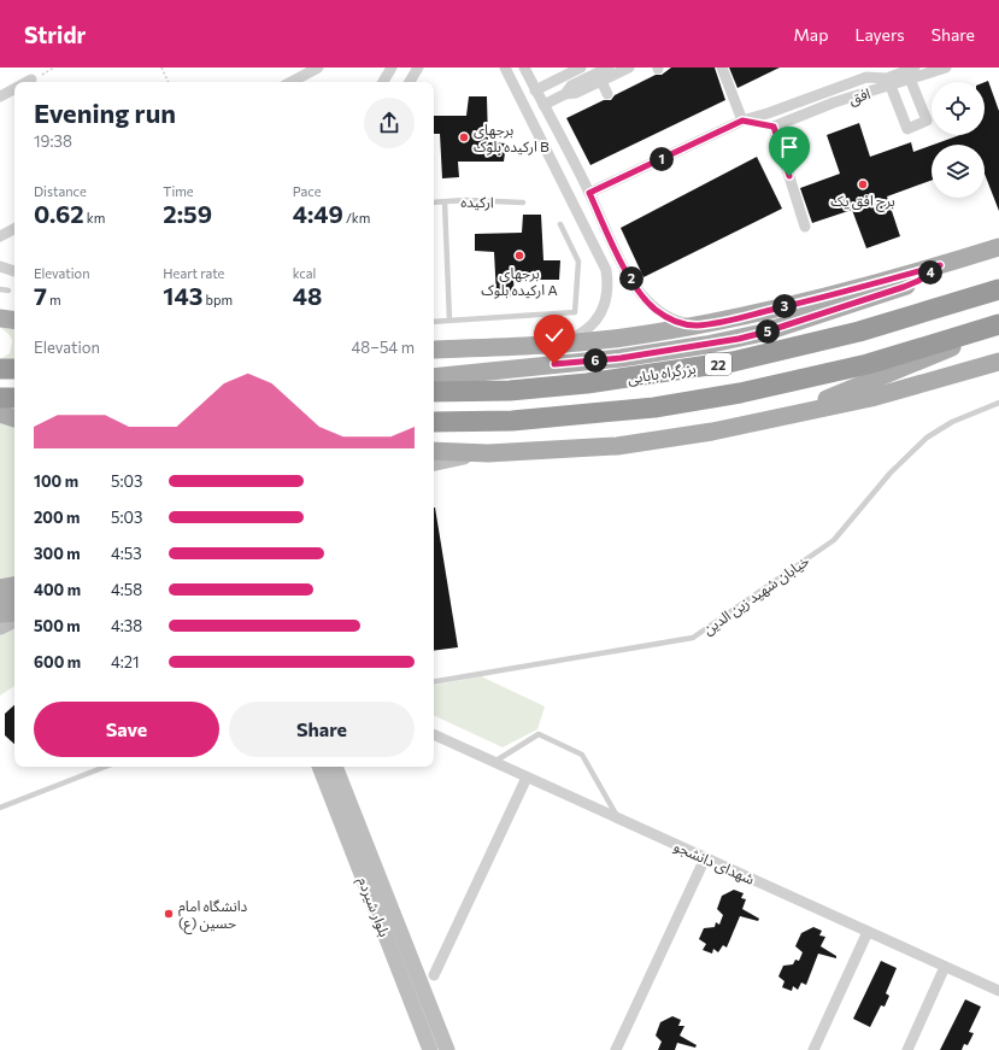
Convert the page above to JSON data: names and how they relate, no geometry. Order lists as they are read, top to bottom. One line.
{"streets":{"highway":["22","بزرگراه بابایی"],"main road":["بلوار شیردم"],"street":["افق","شهدای دانشجو"],"lane":["ارکیده","خیابان شهید زین الدین"]},"places":["برجهای ارکیده بلوک B","برج افق یک","برجهای ارکیده بلوک A","دانشگاه امام حسین (ع)"],"page":{"header":"Stridr","nav":["Map","Layers","Share"],"heading":["Evening run","19:38"],"pins":["1","4","2","3","5","6"],"stats":[["Distance","0.62 km"],["Time","2:59"],["Pace","4:49 /km"],["Elevation","7 m"],["Heart rate","143 bpm"],["kcal","48"]],"chart":["Elevation","48–54 m"],"list":[{"name":"100 m","note":"5:03"},{"name":"200 m","note":"5:03"},{"name":"300 m","note":"4:53"},{"name":"400 m","note":"4:58"},{"name":"500 m","note":"4:38"},{"name":"600 m","note":"4:21"}],"buttons":["Save","Share"]}}
